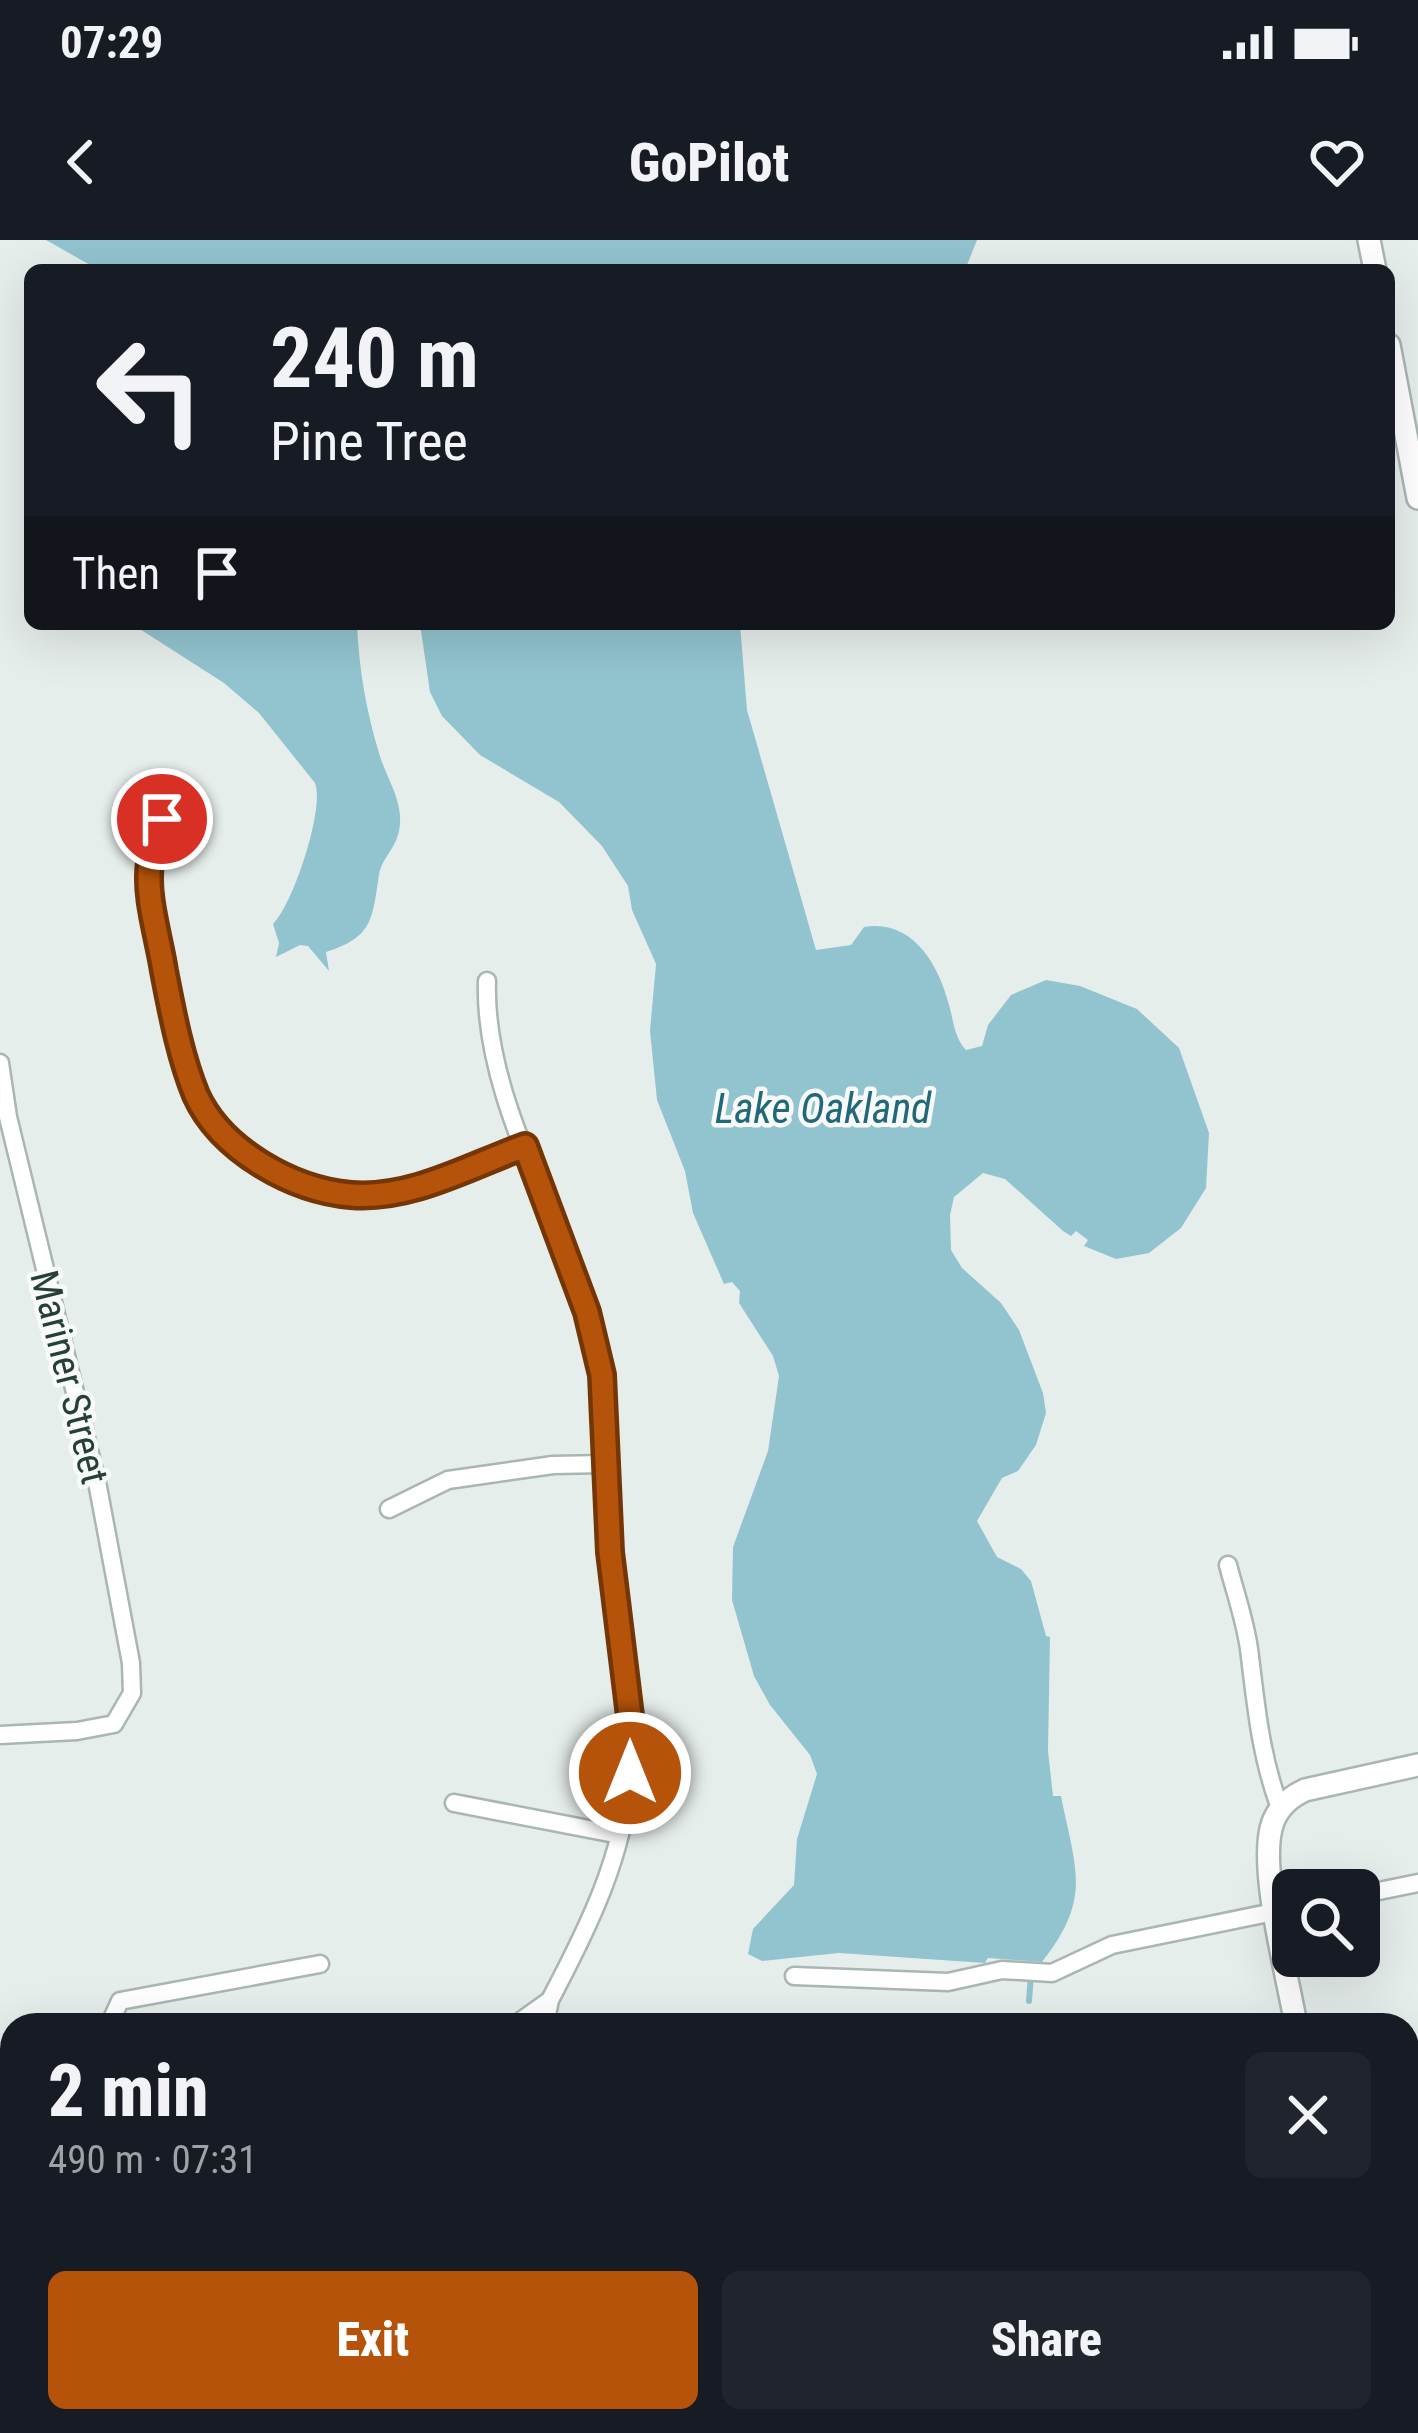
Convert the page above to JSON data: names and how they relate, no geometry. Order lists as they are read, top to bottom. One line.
{"streets":{"street":["Mariner Street"]},"water":["Lake Oakland"],"page":{"status":"07:29","header":"GoPilot","turn":["240 m","Pine Tree"],"then":"Then","heading":["2 min","490 m · 07:31"],"buttons":["Exit","Share"]}}
